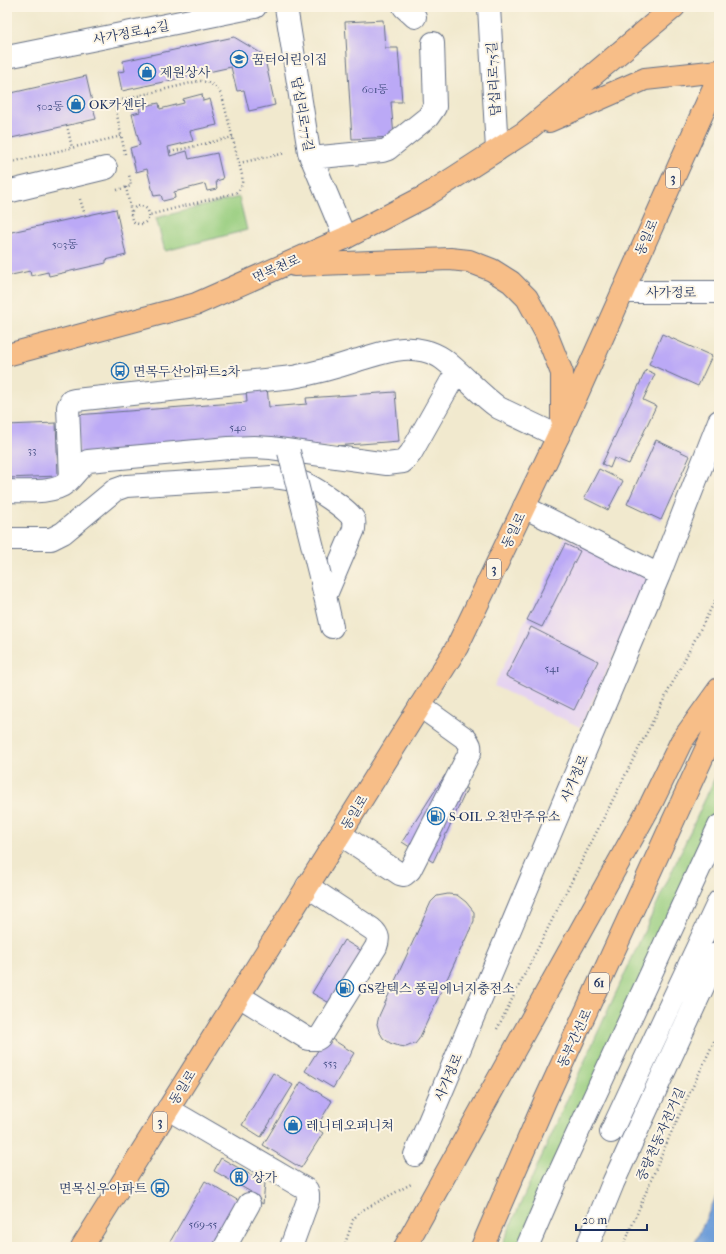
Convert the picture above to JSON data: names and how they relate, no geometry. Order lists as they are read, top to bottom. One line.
{"streets":{"main road":["3","동일로","면목천로","61","동부간선로"],"street":["사가정로42길","답십리로75길","답십리로77길","사가정로"],"path":["중랑천동자전거길"]},"crossings":[["답십리로75길","면목천로"],["답십리로77길","면목천로"],["동일로","사가정로"]],"places":{"school or university":["꿈터어린이집"],"shop":["제원상사","OK카센타","레니테오퍼니쳐"],"bus stop":["면목두산아파트2차","면목신우아파트"],"fuel station":["S-OIL 오천만주유소","GS칼텍스 풍림에너지충전소"],"building":["상가"]},"house_numbers":["601동","502동","503동","540","33","541","553","569-55"],"scale_bar":"20 m"}
